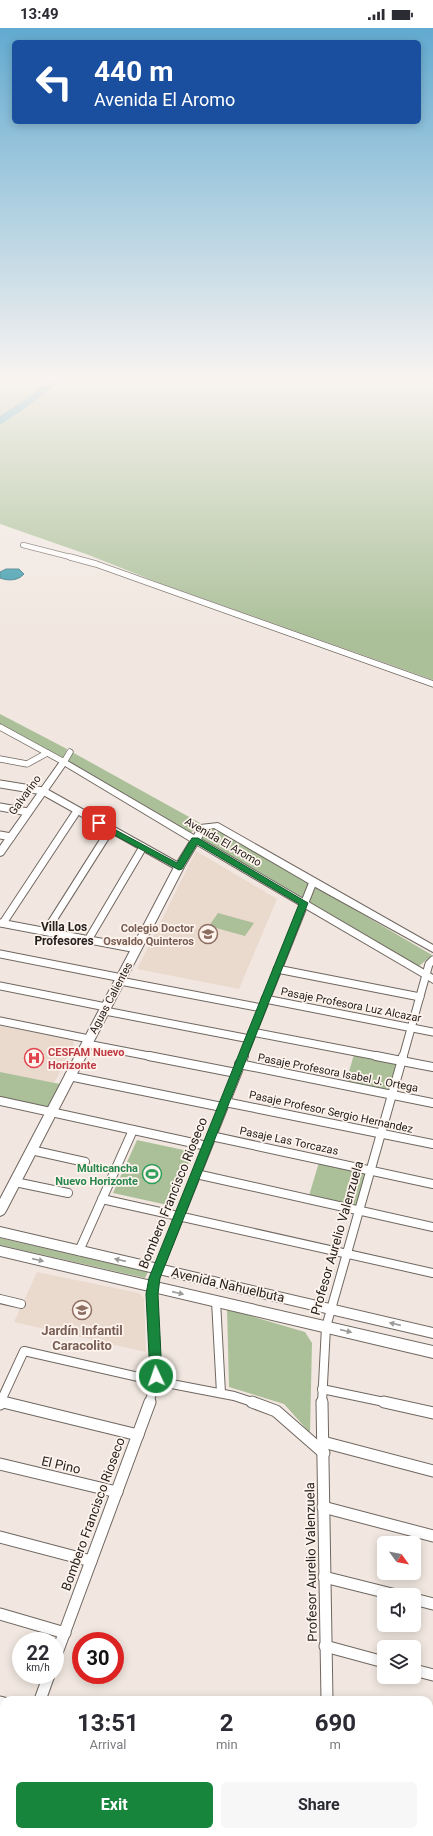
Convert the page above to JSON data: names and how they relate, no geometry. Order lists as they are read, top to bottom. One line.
{"streets":{"street":["Galvarino","Avenida El Aromo","Aguas Calientes","Pasaje Profesora Luz Alcazar","Pasaje Profesora Isabel J. Ortega","Pasaje Profesor Sergio Hernandez","Pasaje Las Torcazas","Bombero Francisco Rioseco","Profesor Aurelio Valenzuela","Avenida Nahuelbuta","El Pino"]},"crossings":[["Galvarino","Avenida El Aromo"],["Avenida El Aromo","Aguas Calientes"],["Avenida El Aromo","Bombero Francisco Rioseco"],["Avenida El Aromo","Profesor Aurelio Valenzuela"],["Aguas Calientes","Pasaje Profesora Isabel J. Ortega"],["Aguas Calientes","Pasaje Profesor Sergio Hernandez"],["Pasaje Profesora Luz Alcazar","Bombero Francisco Rioseco"],["Pasaje Profesora Luz Alcazar","Profesor Aurelio Valenzuela"],["Pasaje Profesora Isabel J. Ortega","Bombero Francisco Rioseco"],["Pasaje Profesora Isabel J. Ortega","Profesor Aurelio Valenzuela"],["Pasaje Profesor Sergio Hernandez","Bombero Francisco Rioseco"],["Pasaje Profesor Sergio Hernandez","Profesor Aurelio Valenzuela"],["Pasaje Las Torcazas","Bombero Francisco Rioseco"],["Pasaje Las Torcazas","Profesor Aurelio Valenzuela"],["Bombero Francisco Rioseco","Avenida Nahuelbuta"],["Bombero Francisco Rioseco","El Pino"],["Profesor Aurelio Valenzuela","Avenida Nahuelbuta"]],"districts":["Villa Los Profesores"],"places":{"school or university":["Colegio Doctor Osvaldo Quinteros","Jardín Infantil Caracolito"],"hospital":["CESFAM Nuevo Horizonte"],"sports":["Multicancha Nuevo Horizonte"]},"north":"bottom right","page":{"status":"13:49","turn":["440 m","Avenida El Aromo"],"speed":"22 km/h","limit":"30","eta":["13:51","Arrival","2","min","690","m"],"buttons":["Exit","Share"]}}
